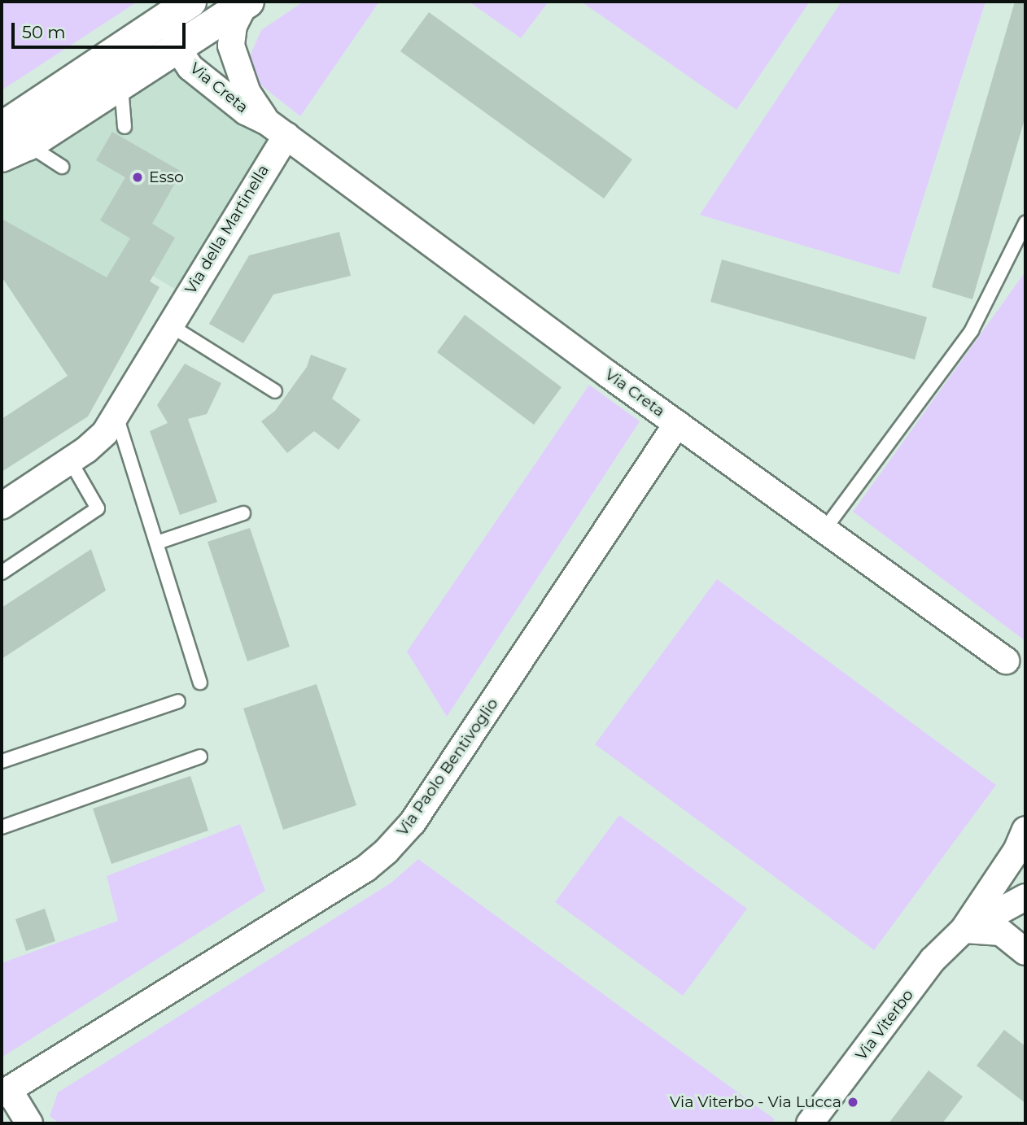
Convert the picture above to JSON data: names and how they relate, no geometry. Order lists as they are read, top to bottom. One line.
{"streets":{"street":["Via Creta","Via della Martinella","Via Paolo Bentivoglio","Via Viterbo"]},"crossings":[["Via Creta","Via della Martinella"],["Via Creta","Via Paolo Bentivoglio"]],"places":["Esso","Via Viterbo - Via Lucca"],"scale_bar":"50 m"}
